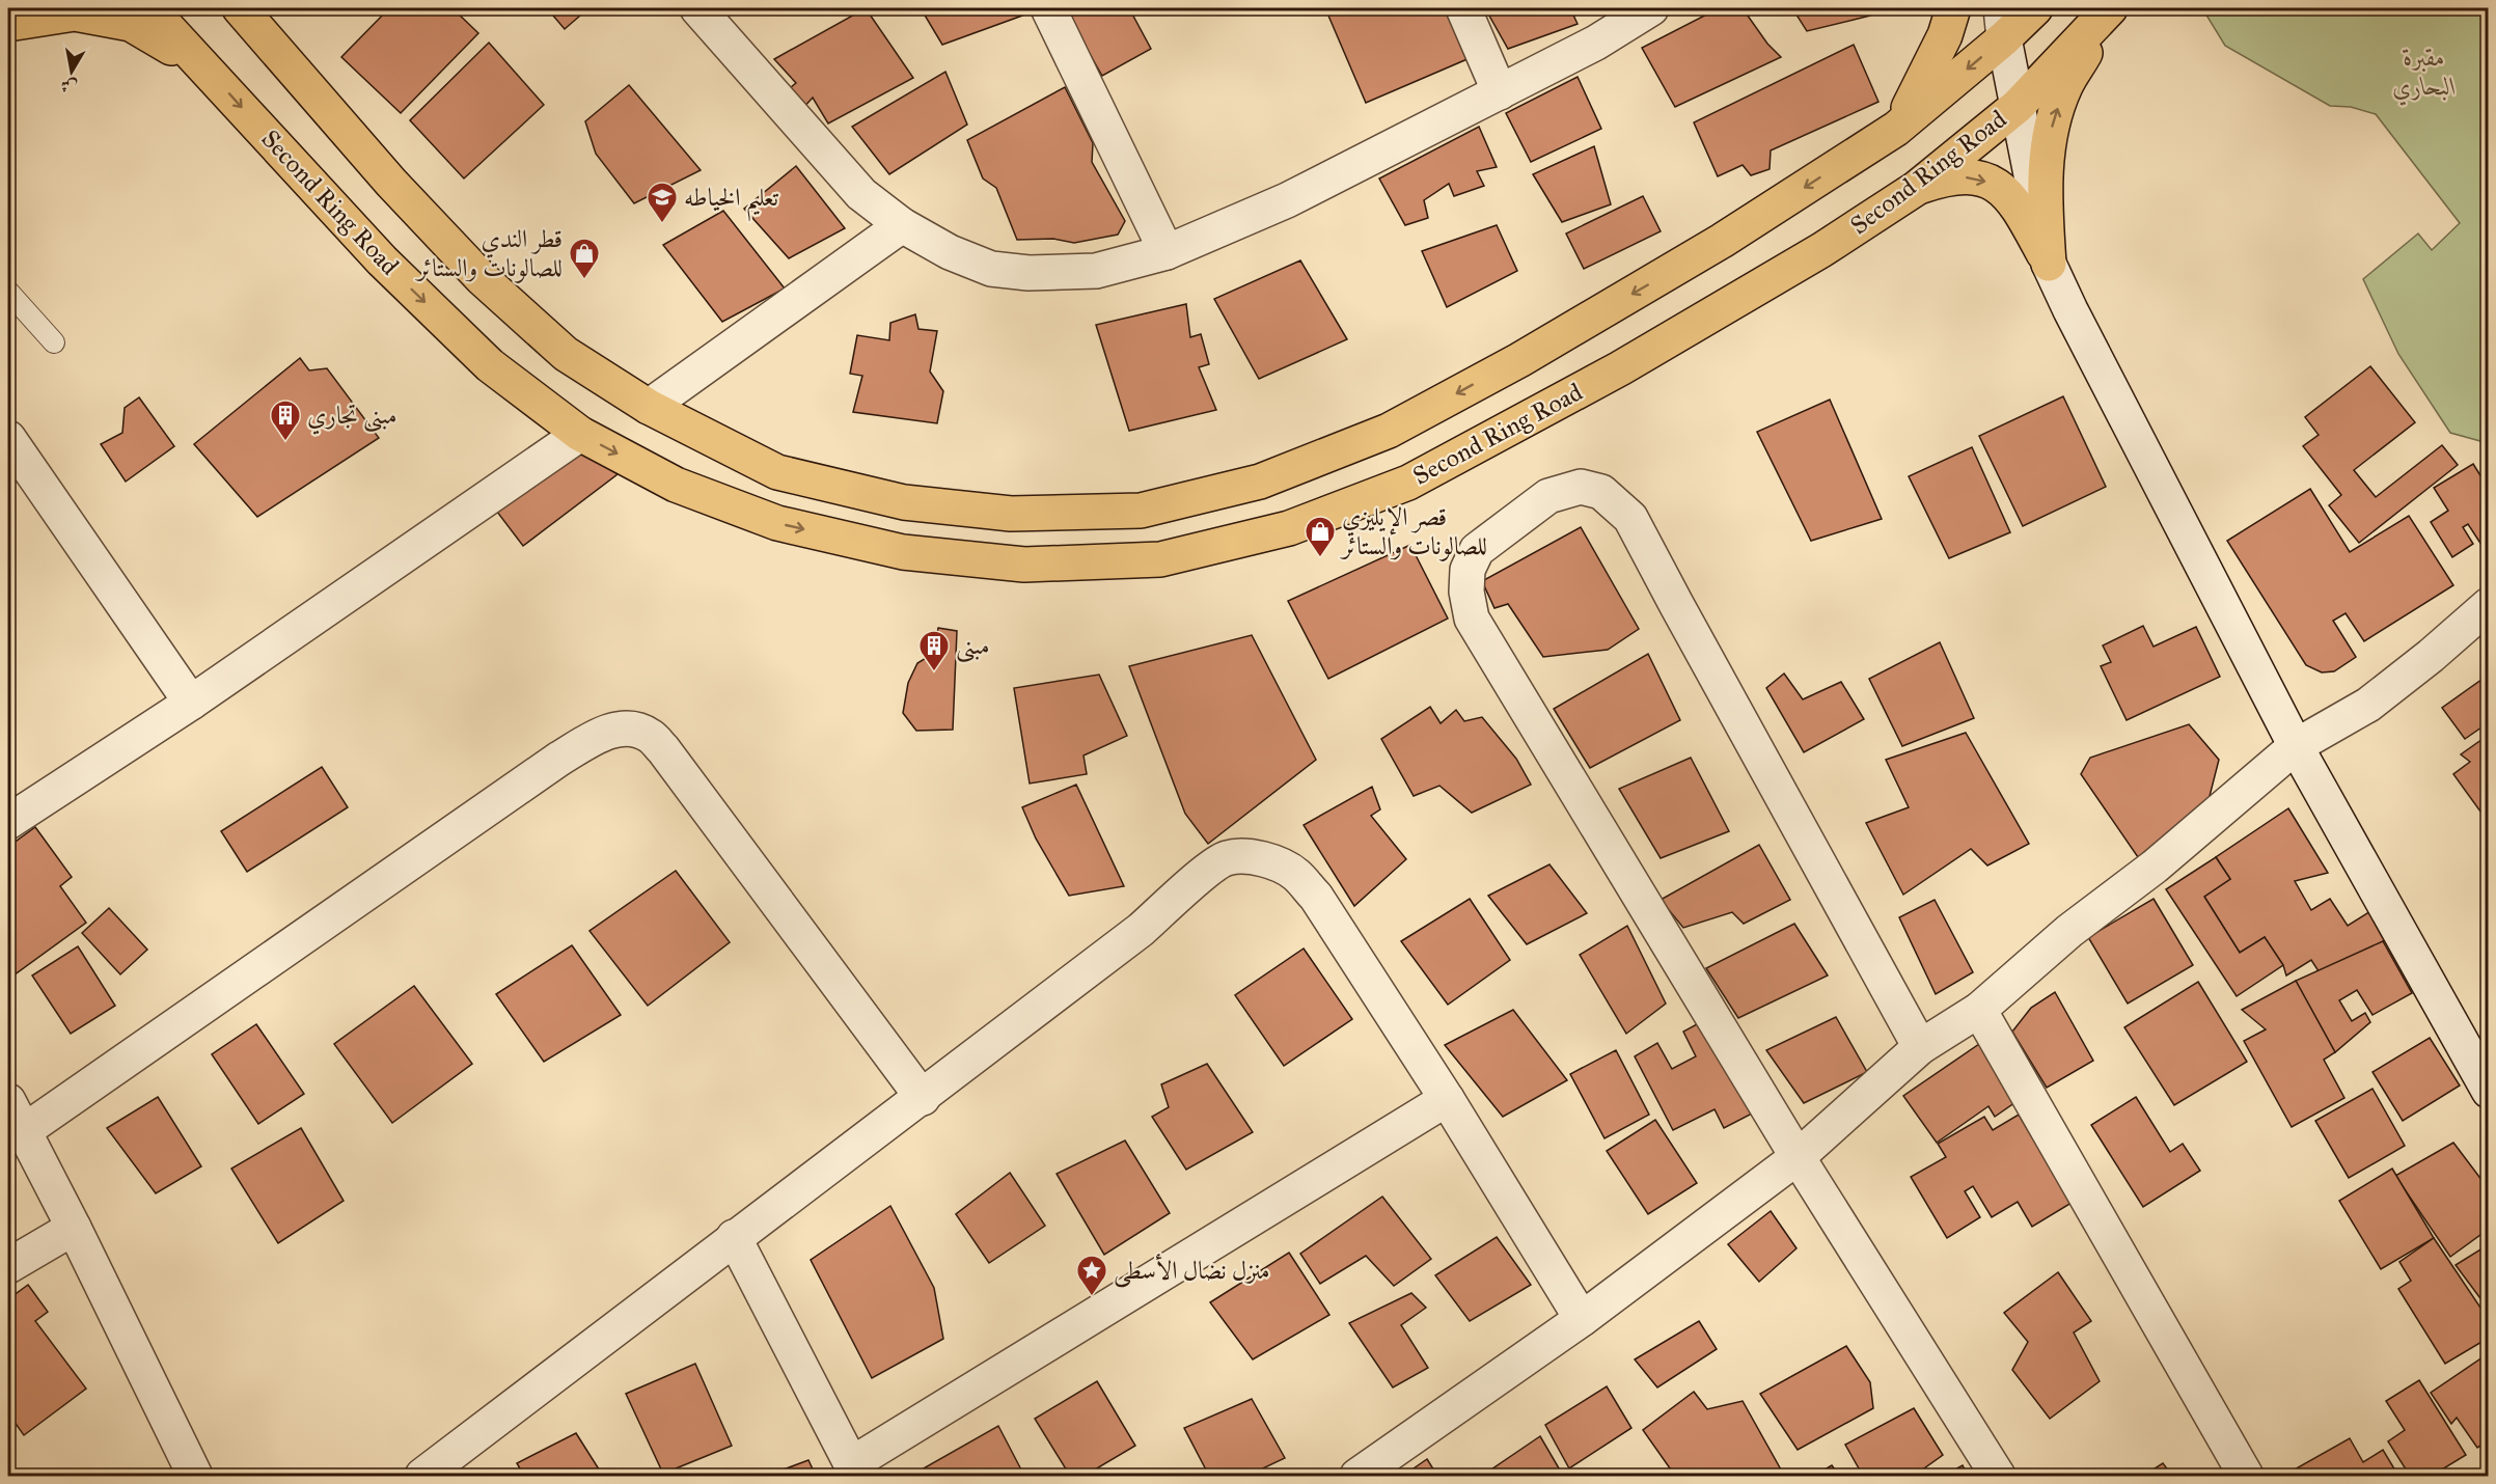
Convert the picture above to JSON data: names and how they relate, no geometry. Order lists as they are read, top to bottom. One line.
{"streets":{"main road":["Second Ring Road"]},"one_way":["Second Ring Road"],"parks":["مقبرة البحاري"],"places":{"school or university":["تعليم الخياطه"],"shop":["قطر الندي للصالونات والستائر","قصر الإيليزي للصالونات والستائر"],"building":["مبنى تجاري","مبنى"],"place":["منزل نضال الأسطى"]},"north":"bottom"}
